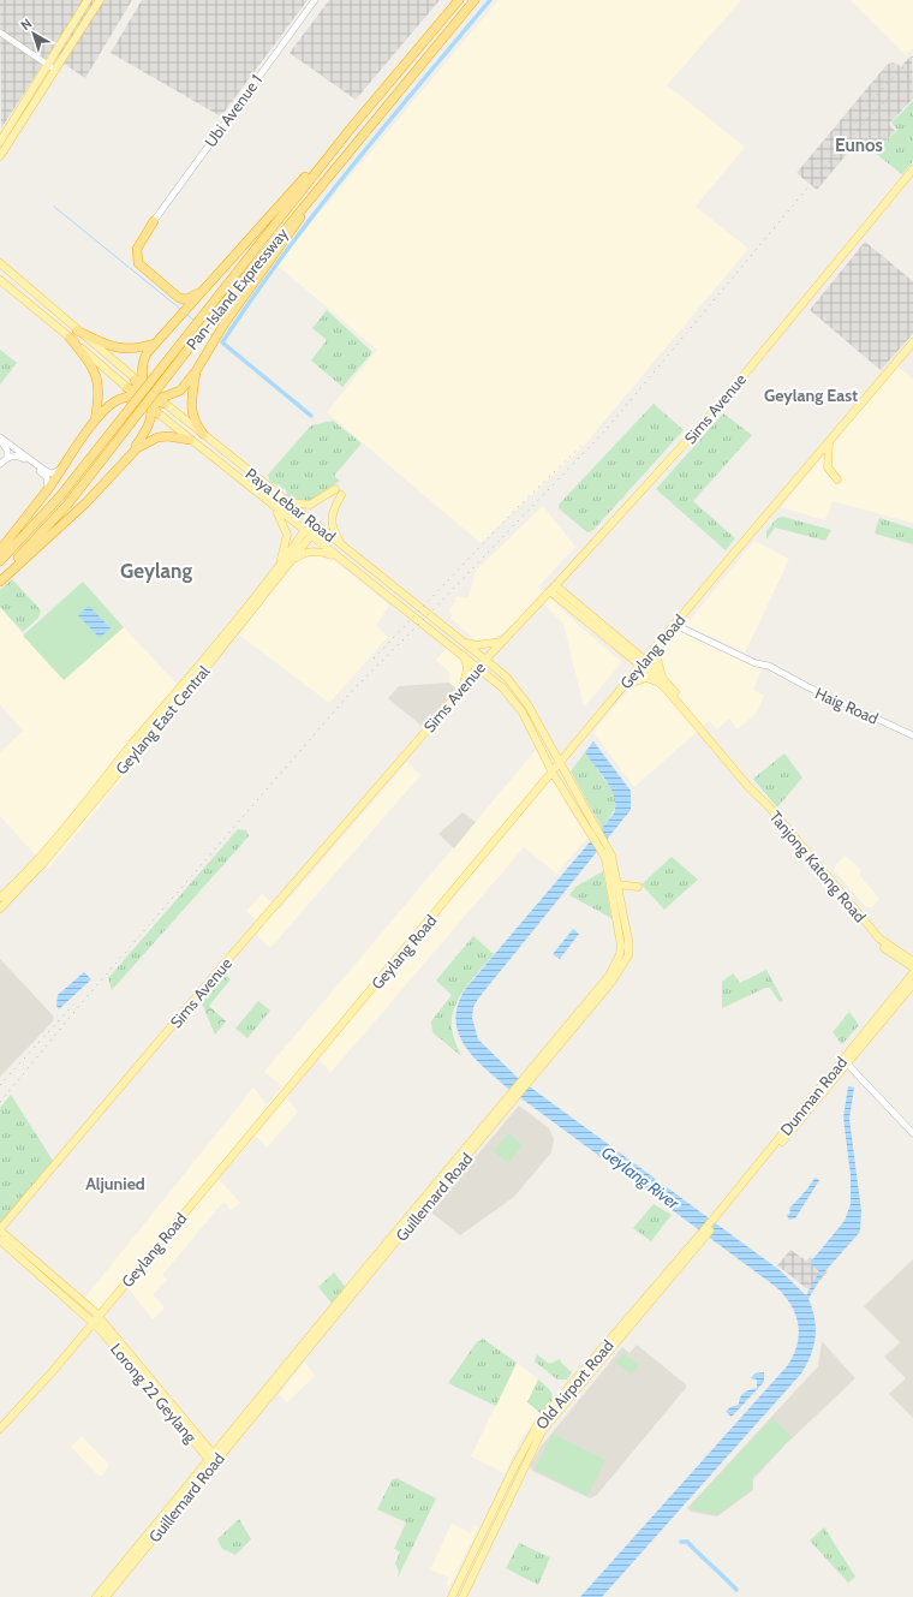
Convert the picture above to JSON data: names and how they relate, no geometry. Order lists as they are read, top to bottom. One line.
{"streets":{"highway":["Pan-Island Expressway"],"main road":["Sims Avenue","Paya Lebar Road","Geylang Road","Geylang East Central","Tanjong Katong Road","Dunman Road","Guillemard Road","Old Airport Road","Lorong 22 Geylang"],"street":["Ubi Avenue 1","Haig Road"]},"crossings":[["Sims Avenue","Paya Lebar Road"],["Sims Avenue","Tanjong Katong Road"],["Paya Lebar Road","Geylang Road"],["Paya Lebar Road","Geylang East Central"],["Paya Lebar Road","Guillemard Road"],["Geylang Road","Haig Road"],["Geylang Road","Tanjong Katong Road"],["Geylang Road","Guillemard Road"],["Geylang Road","Lorong 22 Geylang"],["Dunman Road","Old Airport Road"],["Guillemard Road","Lorong 22 Geylang"]],"districts":["Eunos","Geylang East","Geylang","Aljunied"],"water":["Geylang River"],"north":"top left"}
